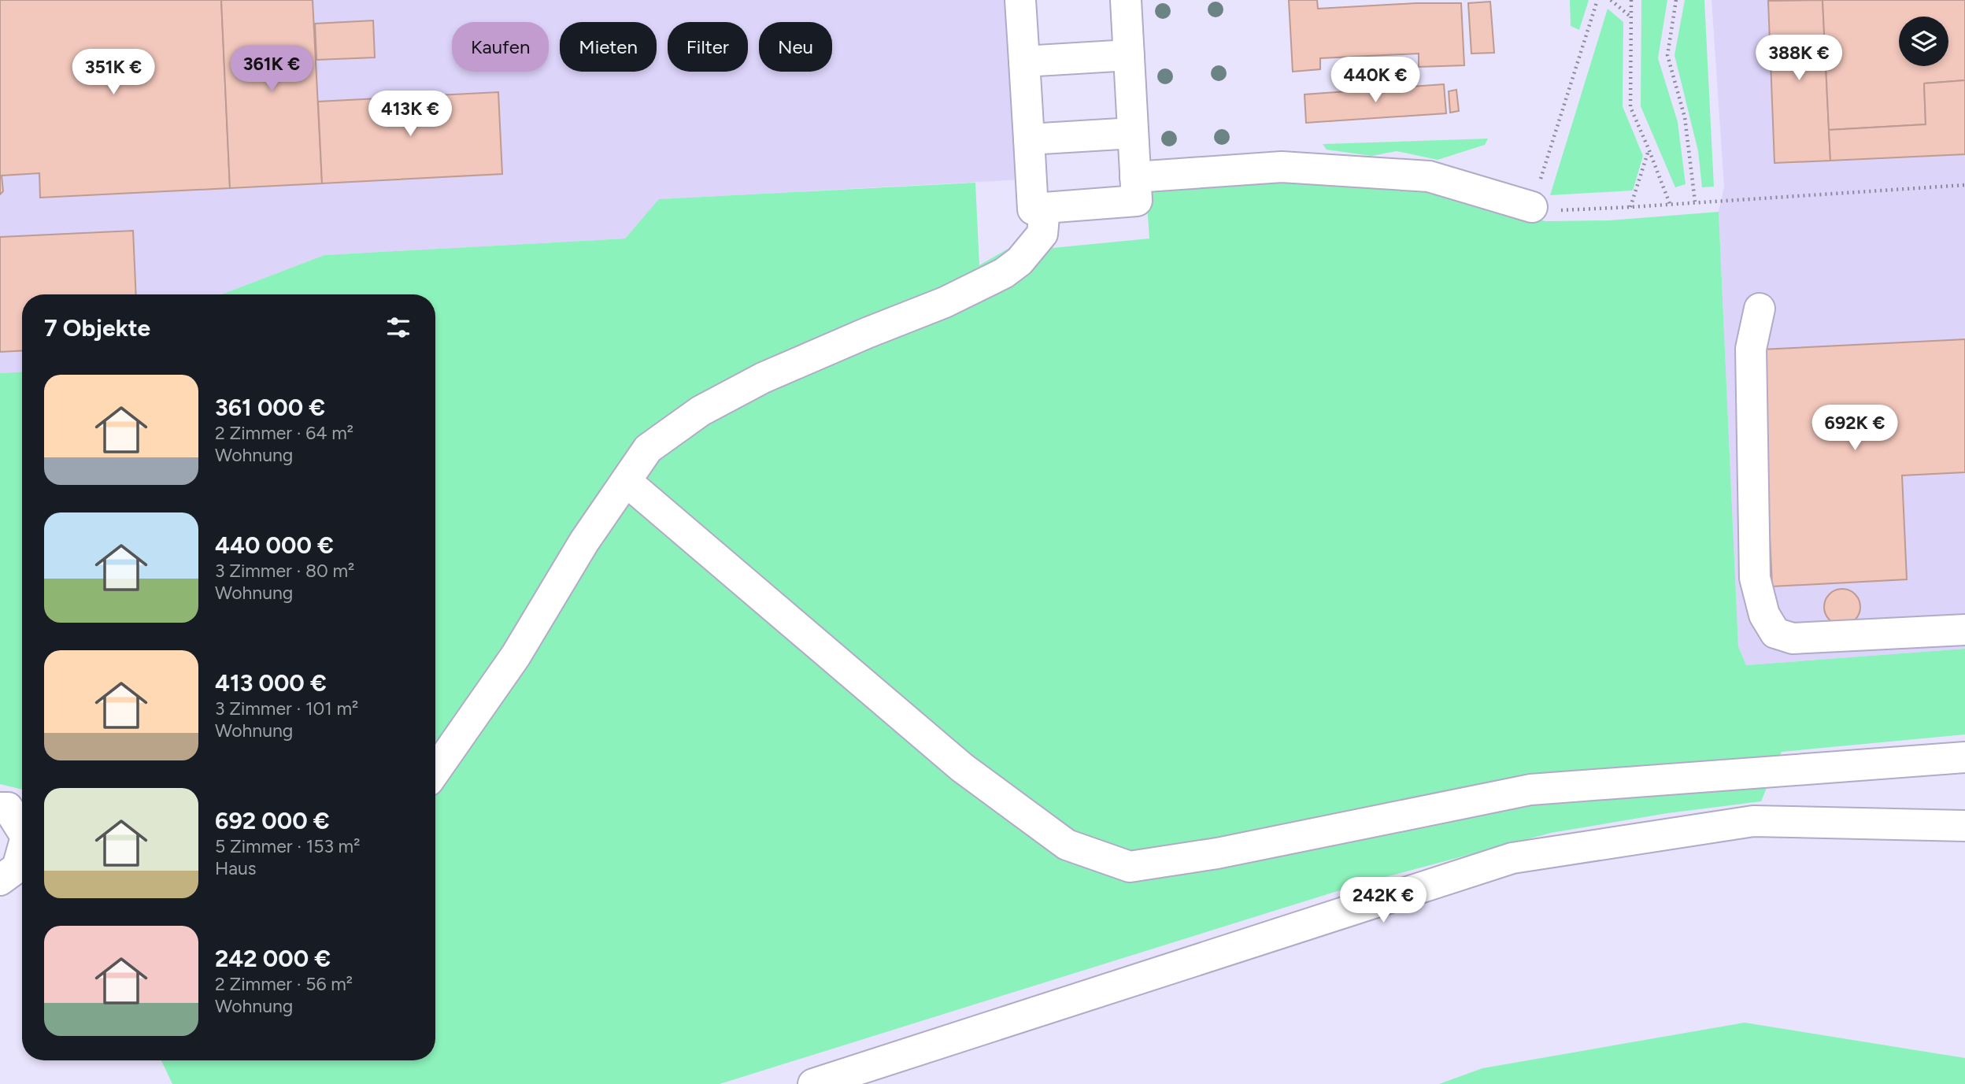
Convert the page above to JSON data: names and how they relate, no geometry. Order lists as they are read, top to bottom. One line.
{"page":{"chip":["Kaufen","Mieten","Filter","Neu"],"price":["388K €","361K €","351K €","440K €","413K €","692K €","242K €"],"heading":"7 Objekte","list":[{"name":"361 000 €","note":"2 Zimmer · 64 m² · Wohnung"},{"name":"440 000 €","note":"3 Zimmer · 80 m² · Wohnung"},{"name":"413 000 €","note":"3 Zimmer · 101 m² · Wohnung"},{"name":"692 000 €","note":"5 Zimmer · 153 m² · Haus"},{"name":"242 000 €","note":"2 Zimmer · 56 m² · Wohnung"}]}}
